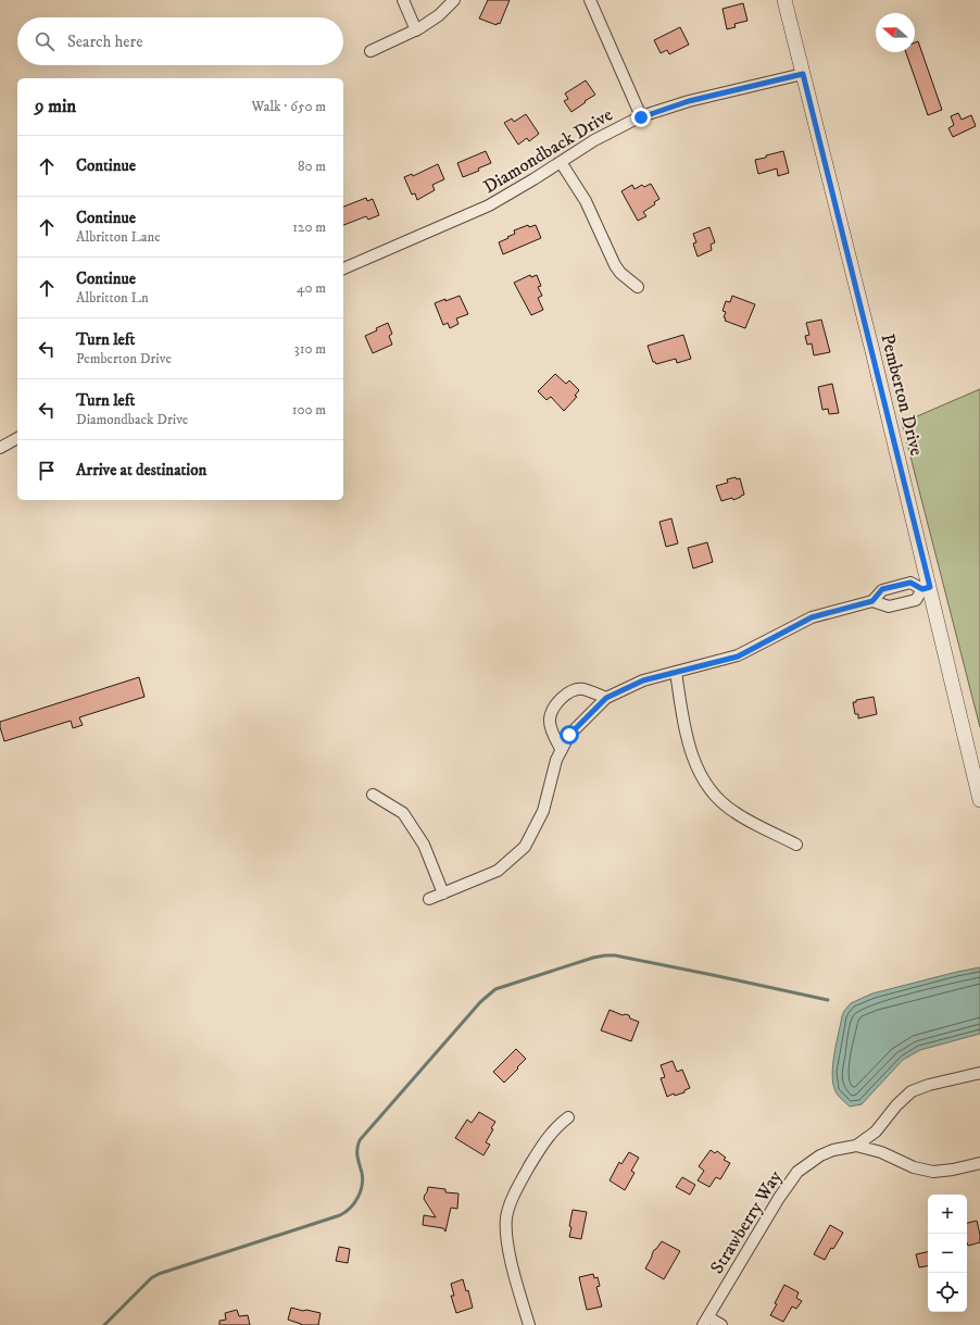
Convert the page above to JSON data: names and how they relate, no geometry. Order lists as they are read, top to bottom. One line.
{"streets":{"street":["Diamondback Drive","Pemberton Drive","Strawberry Way"]},"crossings":[["Diamondback Drive","Pemberton Drive"]],"north":"left","page":{"search":"Search here","heading":["9 min","Walk · 650 m"],"list":[["Continue","80 m"],["Continue","Albritton Lane","120 m"],["Continue","Albritton Ln","40 m"],["Turn left","Pemberton Drive","310 m"],["Turn left","Diamondback Drive","100 m"],"Arrive at destination"],"map_buttons":["+","−"]}}
